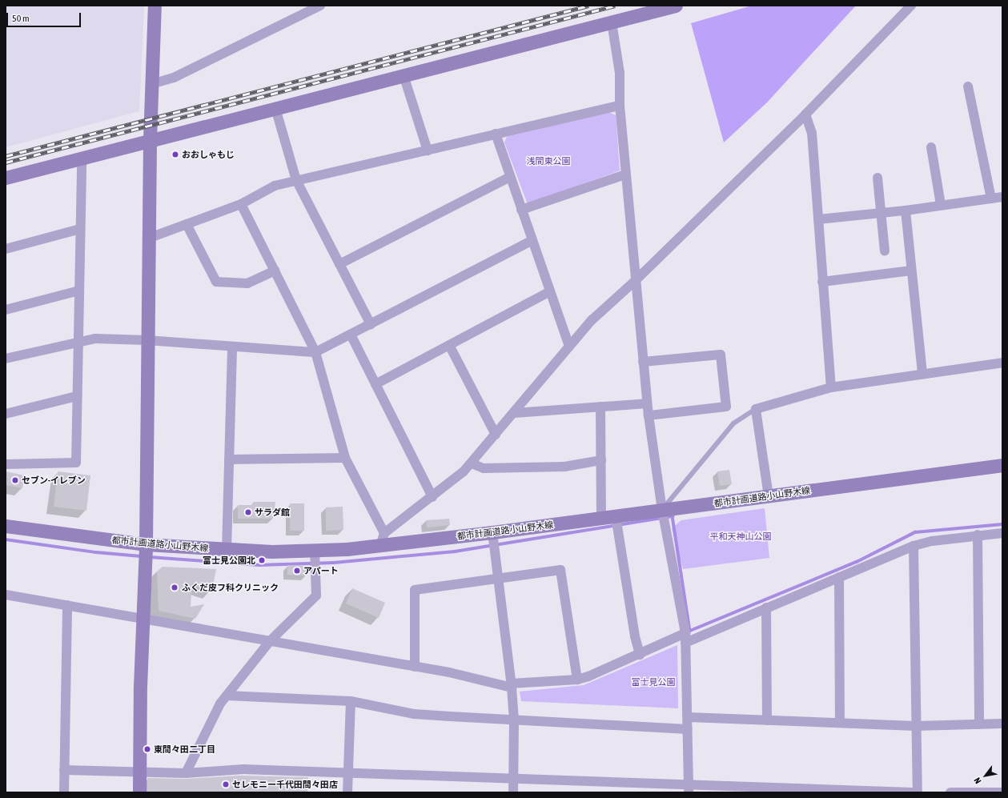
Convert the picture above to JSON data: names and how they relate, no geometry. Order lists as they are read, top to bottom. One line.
{"streets":{"street":["都市計画道路小山野木線"]},"parks":["浅間東公園","平和天神山公園","富士見公園"],"places":["おおしゃもじ","セブン-イレブン","サラダ館","富士見公園北","アパート","ふくだ皮フ科クリニック","東間々田二丁目","セレモニー千代田間々田店"],"scale_bar":"50 m","north":"bottom left"}
